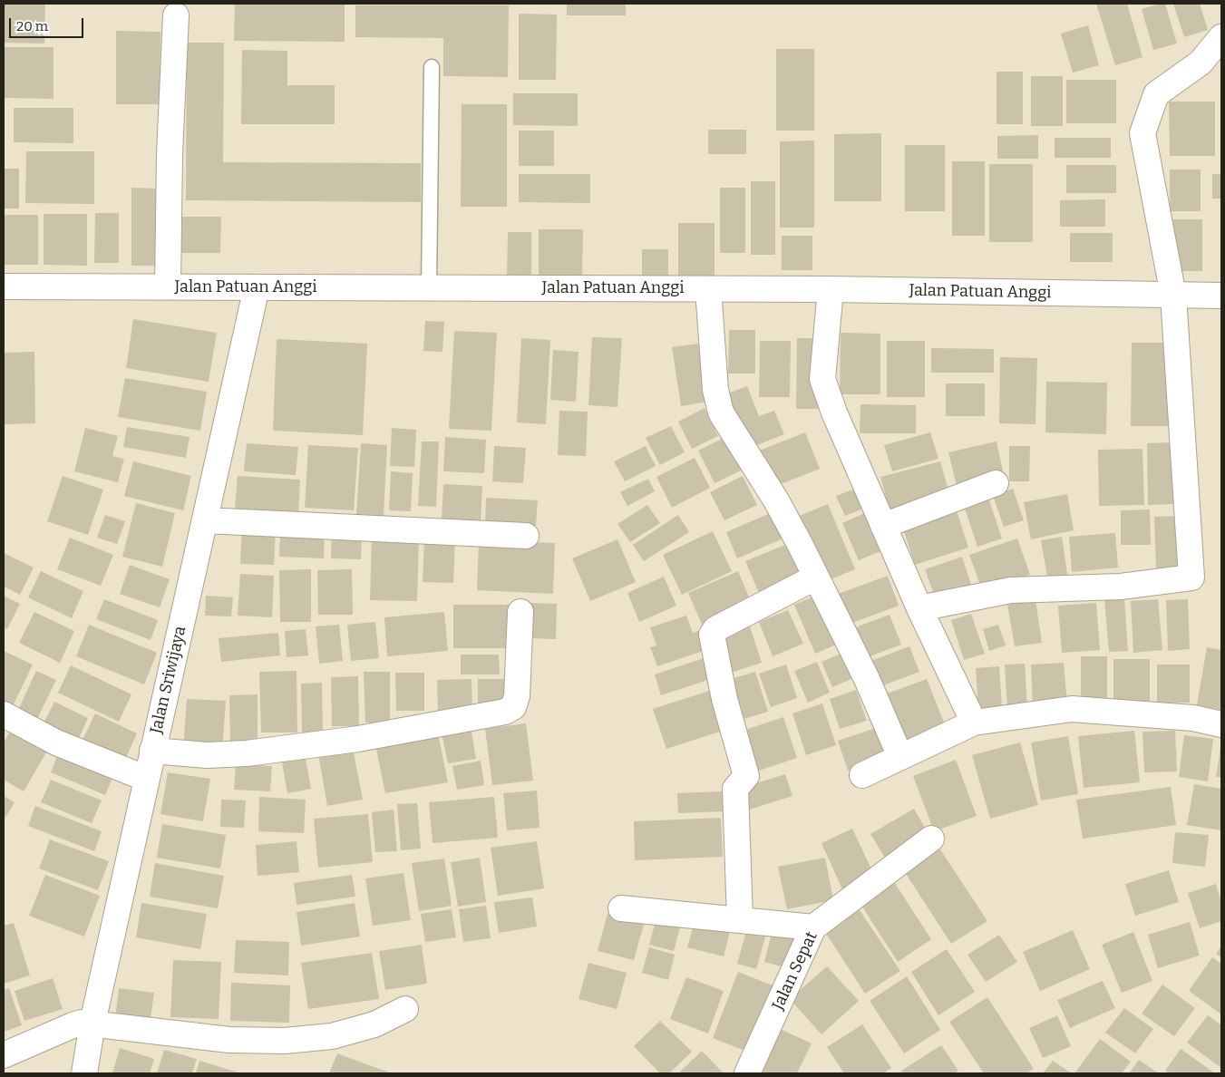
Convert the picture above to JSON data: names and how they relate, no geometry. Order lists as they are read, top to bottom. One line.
{"streets":{"street":["Jalan Patuan Anggi","Jalan Sriwijaya","Jalan Sepat"]},"crossings":[["Jalan Patuan Anggi","Jalan Sriwijaya"]],"scale_bar":"20 m"}
